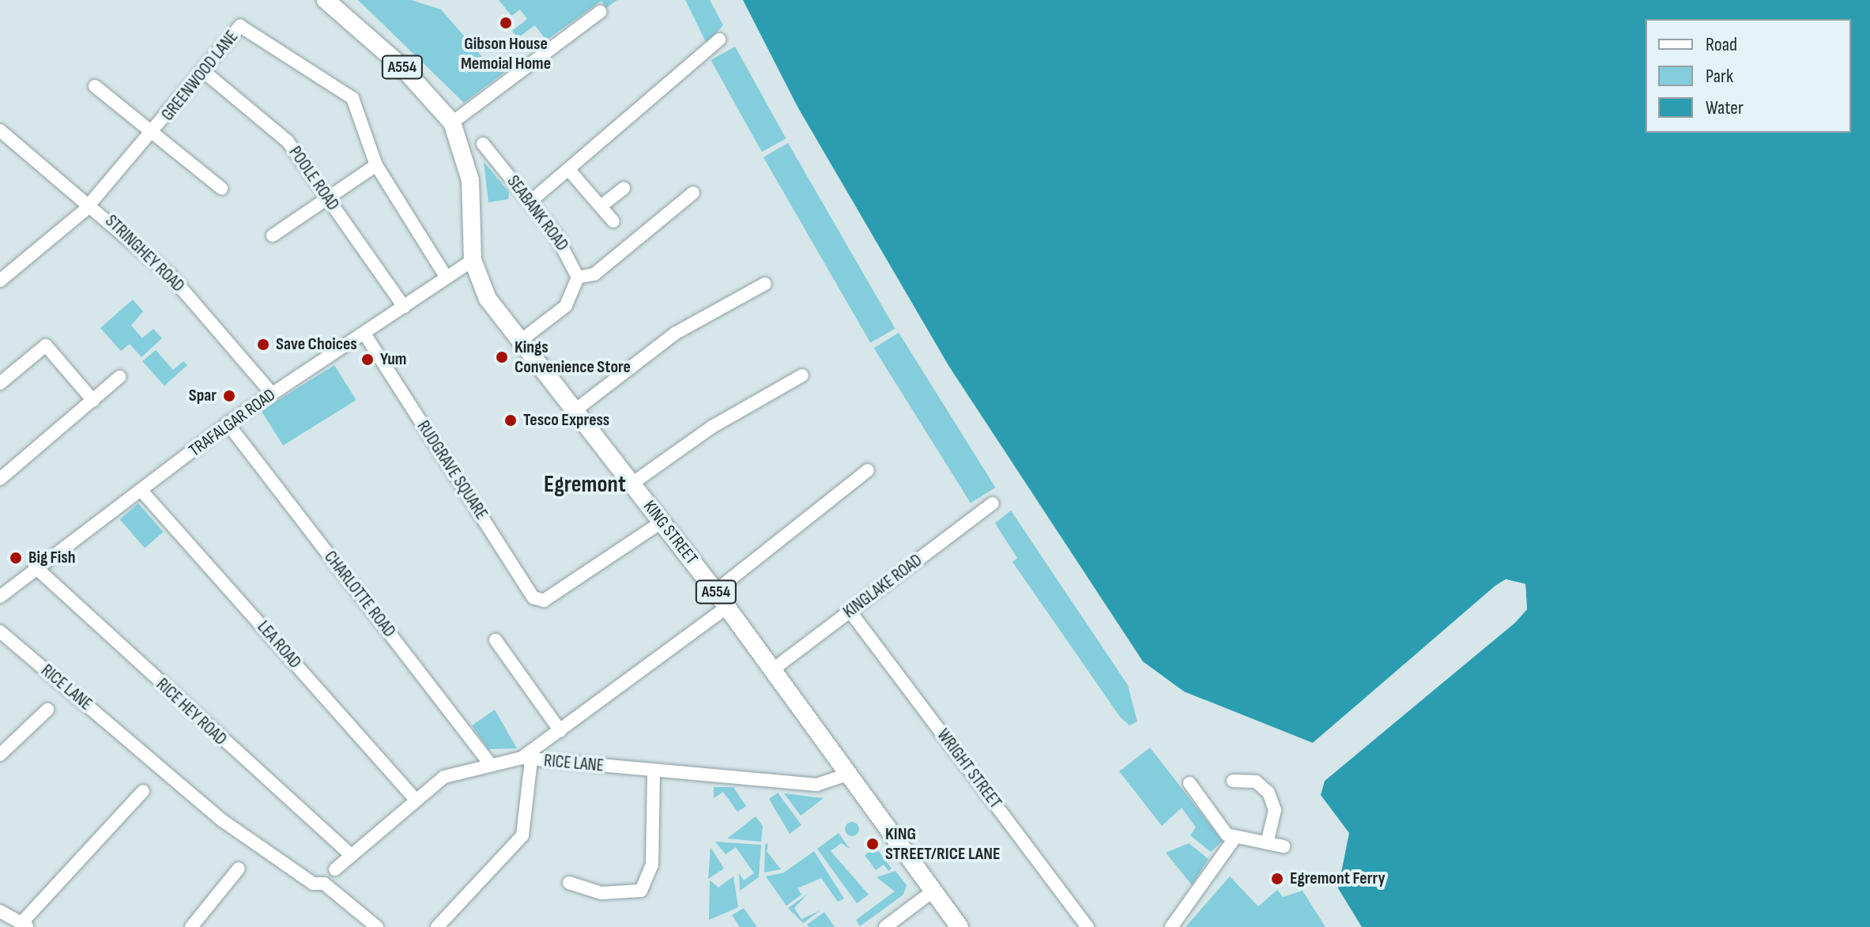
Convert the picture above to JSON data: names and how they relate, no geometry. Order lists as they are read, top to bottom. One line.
{"streets":{"main road":["A554","KING STREET"],"street":["GREENWOOD LANE","POOLE ROAD","SEABANK ROAD","STRINGHEY ROAD","TRAFALGAR ROAD","RUDGRAVE SQUARE","KINGLAKE ROAD","CHARLOTTE ROAD","LEA ROAD","RICE LANE","RICE HEY ROAD","WRIGHT STREET"]},"crossings":[["A554","KING STREET"],["GREENWOOD LANE","POOLE ROAD"],["GREENWOOD LANE","STRINGHEY ROAD"],["GREENWOOD LANE","TRAFALGAR ROAD"],["POOLE ROAD","TRAFALGAR ROAD"],["STRINGHEY ROAD","TRAFALGAR ROAD"],["TRAFALGAR ROAD","RUDGRAVE SQUARE"],["TRAFALGAR ROAD","KING STREET"],["TRAFALGAR ROAD","CHARLOTTE ROAD"],["TRAFALGAR ROAD","LEA ROAD"],["TRAFALGAR ROAD","RICE HEY ROAD"],["RUDGRAVE SQUARE","KING STREET"],["KING STREET","KINGLAKE ROAD"],["KING STREET","RICE LANE"],["KINGLAKE ROAD","WRIGHT STREET"],["CHARLOTTE ROAD","RICE LANE"],["LEA ROAD","RICE LANE"],["RICE LANE","RICE HEY ROAD"]],"districts":["Egremont"],"places":["Gibson House Memoial Home","Save Choices","Kings Convenience Store","Yum","Spar","Tesco Express","Big Fish","KING STREET/RICE LANE","Egremont Ferry"],"legend":["Road","Park","Water"]}
